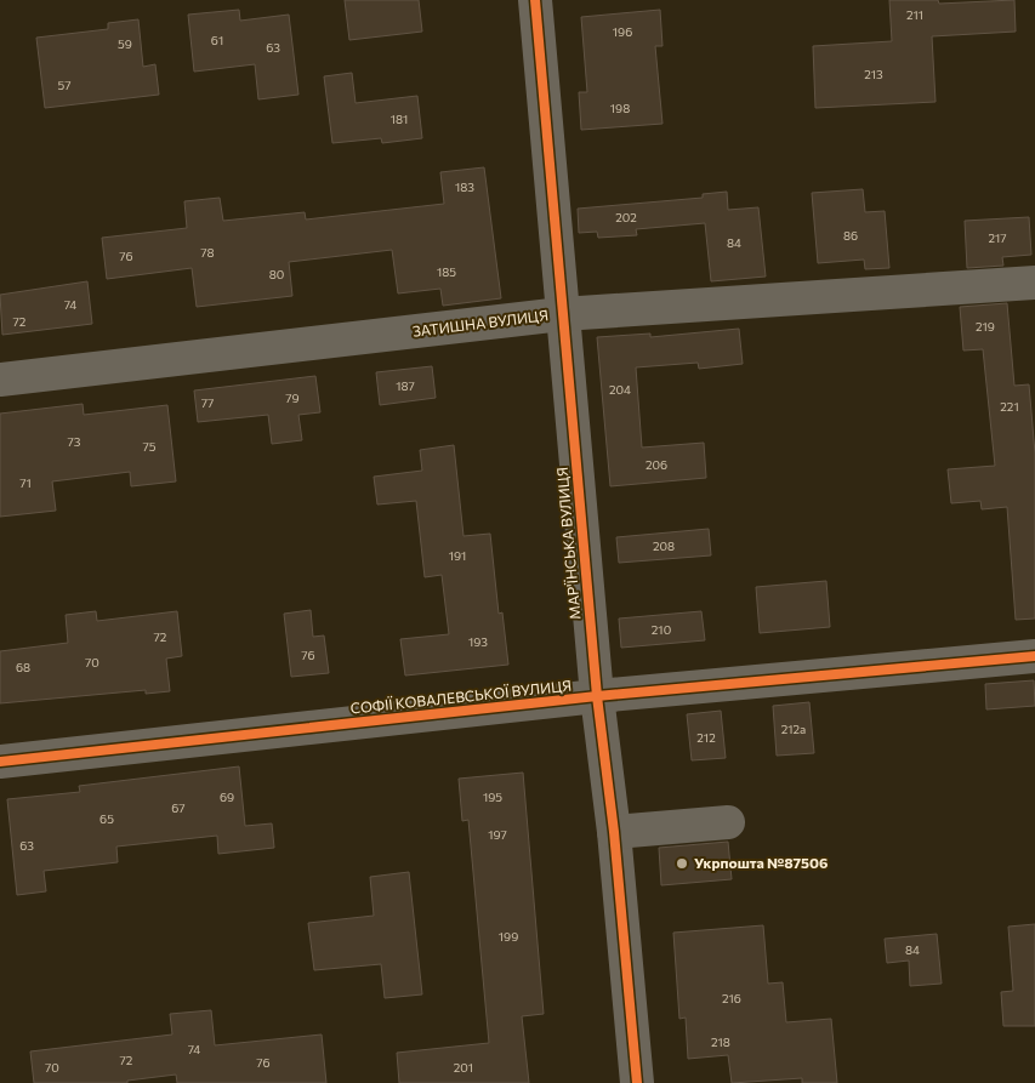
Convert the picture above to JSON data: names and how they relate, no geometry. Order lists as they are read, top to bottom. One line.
{"streets":{"street":["ЗАТИШНА ВУЛИЦЯ","МАР'ЇНСЬКА ВУЛИЦЯ","СОФІЇ КОВАЛЕВСЬКОЇ ВУЛИЦЯ"]},"crossings":[["ЗАТИШНА ВУЛИЦЯ","МАР'ЇНСЬКА ВУЛИЦЯ"],["МАР'ЇНСЬКА ВУЛИЦЯ","СОФІЇ КОВАЛЕВСЬКОЇ ВУЛИЦЯ"]],"places":["Укрпошта №87506"],"house_numbers":["211","196","61","59","63","213","57","198","181","183","202","86","217","84","78","76","185","80","74","72","219","187","204","79","77","221","73","75","206","71","208","191","210","72","193","76","70","68","212а","212","69","195","67","65","197","63","199","84","216","218","74","72","76","70","201"]}
